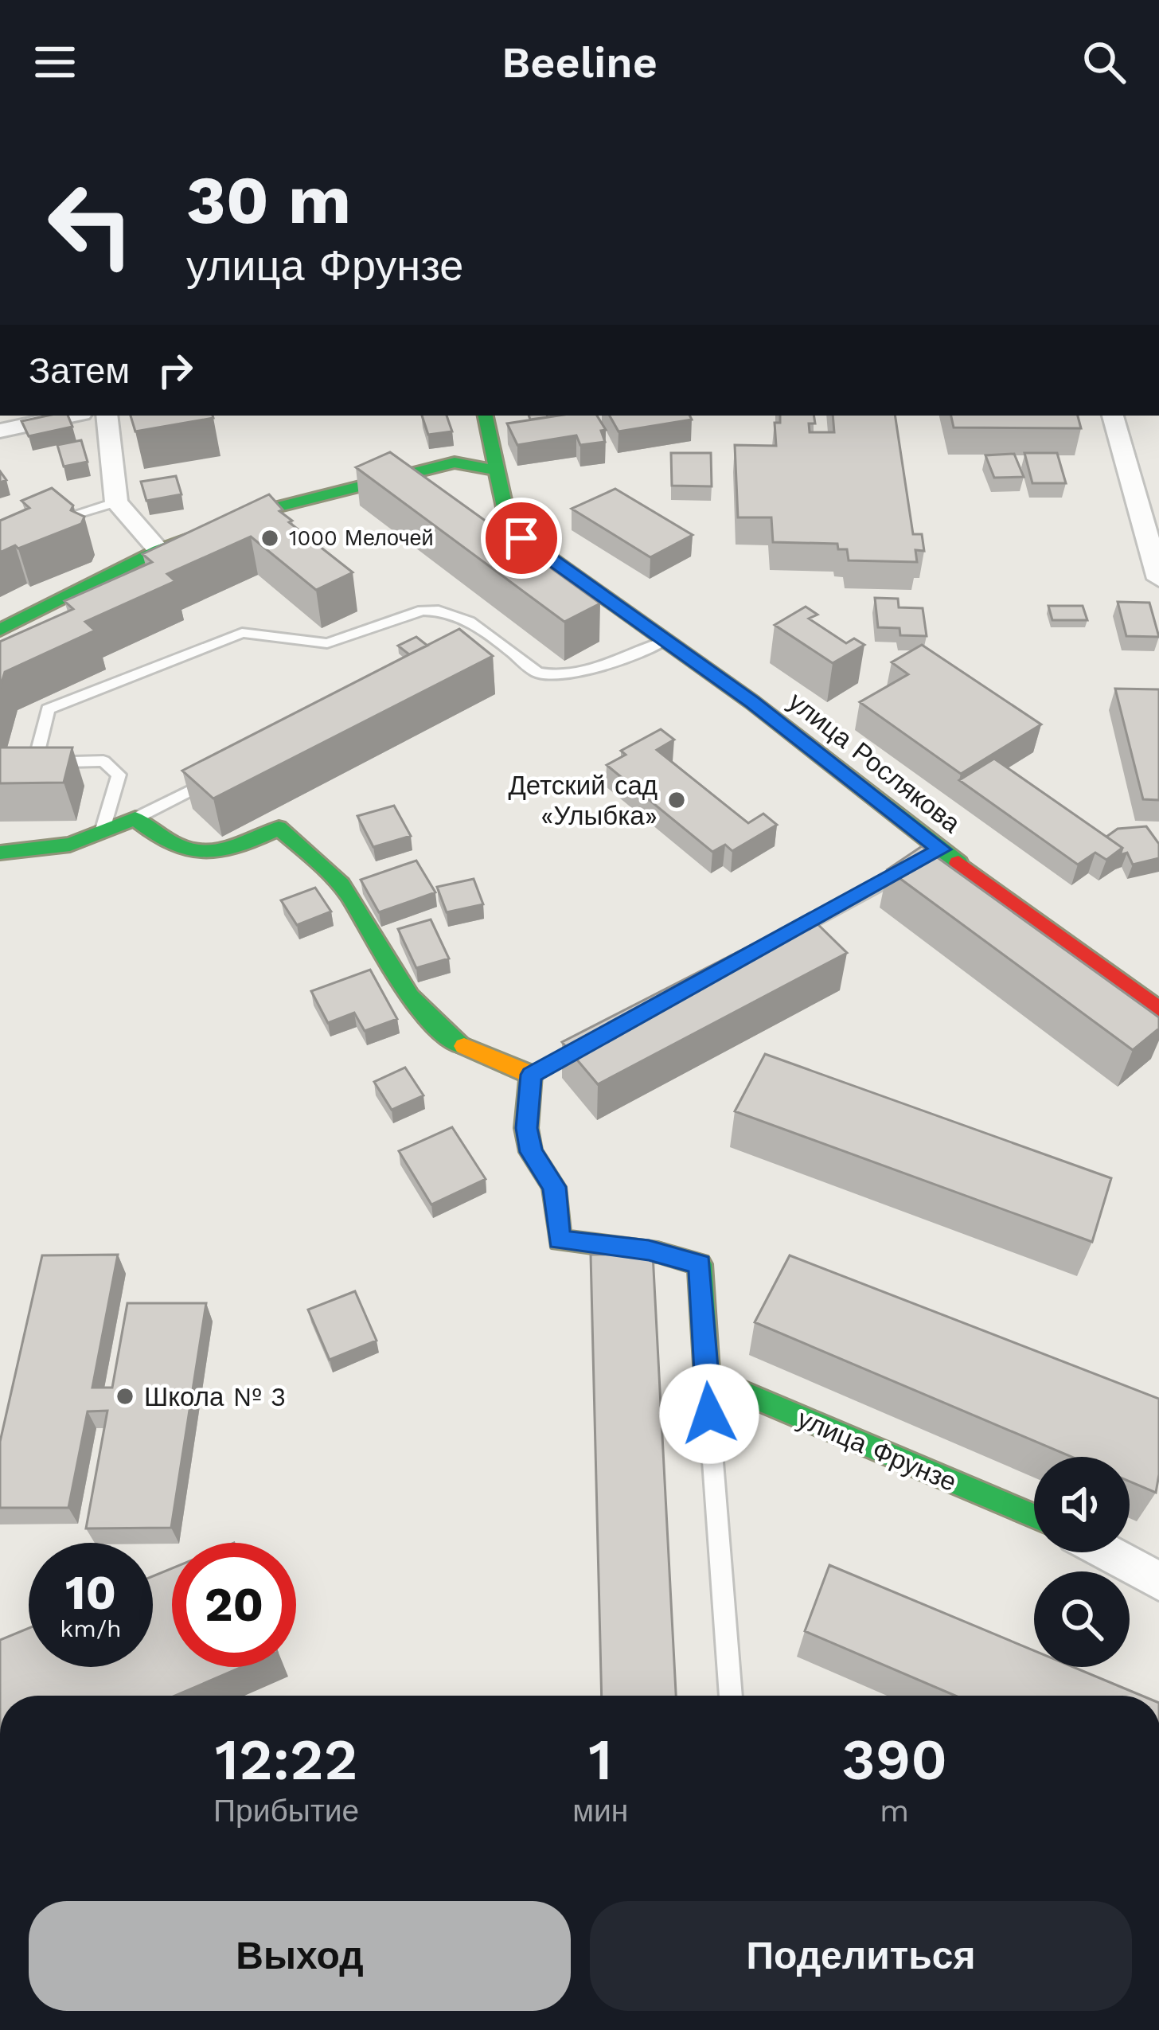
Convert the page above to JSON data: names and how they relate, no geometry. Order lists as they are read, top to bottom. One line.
{"streets":{"street":["улица Рослякова","улица Фрунзе"]},"places":["1000 Мелочей","Детский сад «Улыбка»","Школа № 3"],"page":{"header":"Beeline","turn":["30 m","улица Фрунзе"],"then":"Затем","speed":"10 km/h","limit":"20","eta":["12:22","Прибытие","1","мин","390","m"],"buttons":["Выход","Поделиться"]}}
